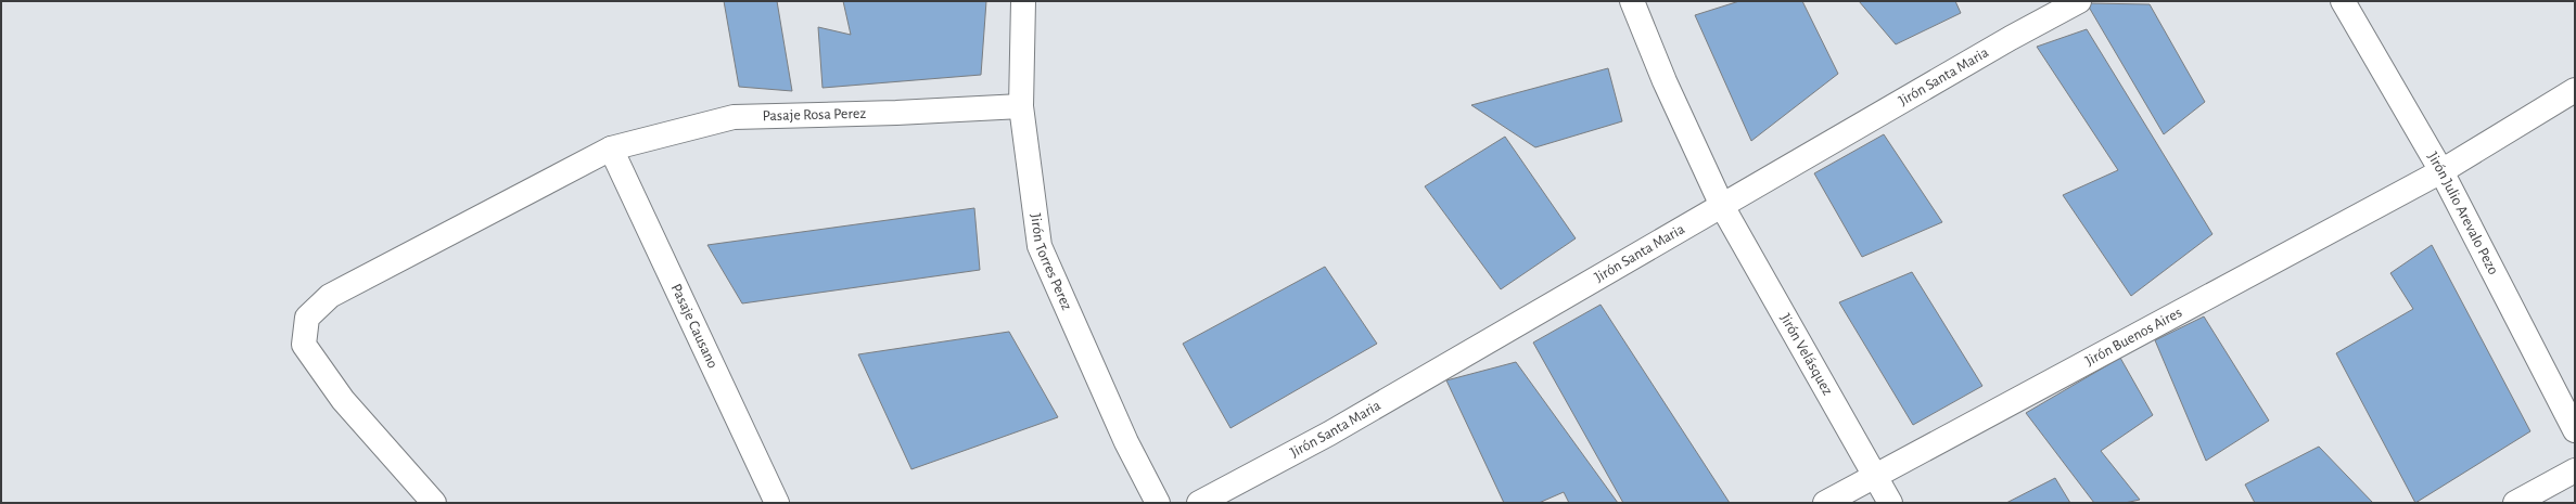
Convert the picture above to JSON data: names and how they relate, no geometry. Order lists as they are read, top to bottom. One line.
{"streets":{"street":["Jirón Santa Maria","Pasaje Rosa Perez","Jirón Julio Arevalo Pezo","Jirón Torres Perez","Pasaje Causano","Jirón Buenos Aires","Jirón Velásquez"]},"crossings":[["Jirón Santa Maria","Jirón Velásquez"],["Pasaje Rosa Perez","Jirón Torres Perez"],["Pasaje Rosa Perez","Pasaje Causano"],["Jirón Julio Arevalo Pezo","Jirón Buenos Aires"],["Jirón Buenos Aires","Jirón Velásquez"]]}
